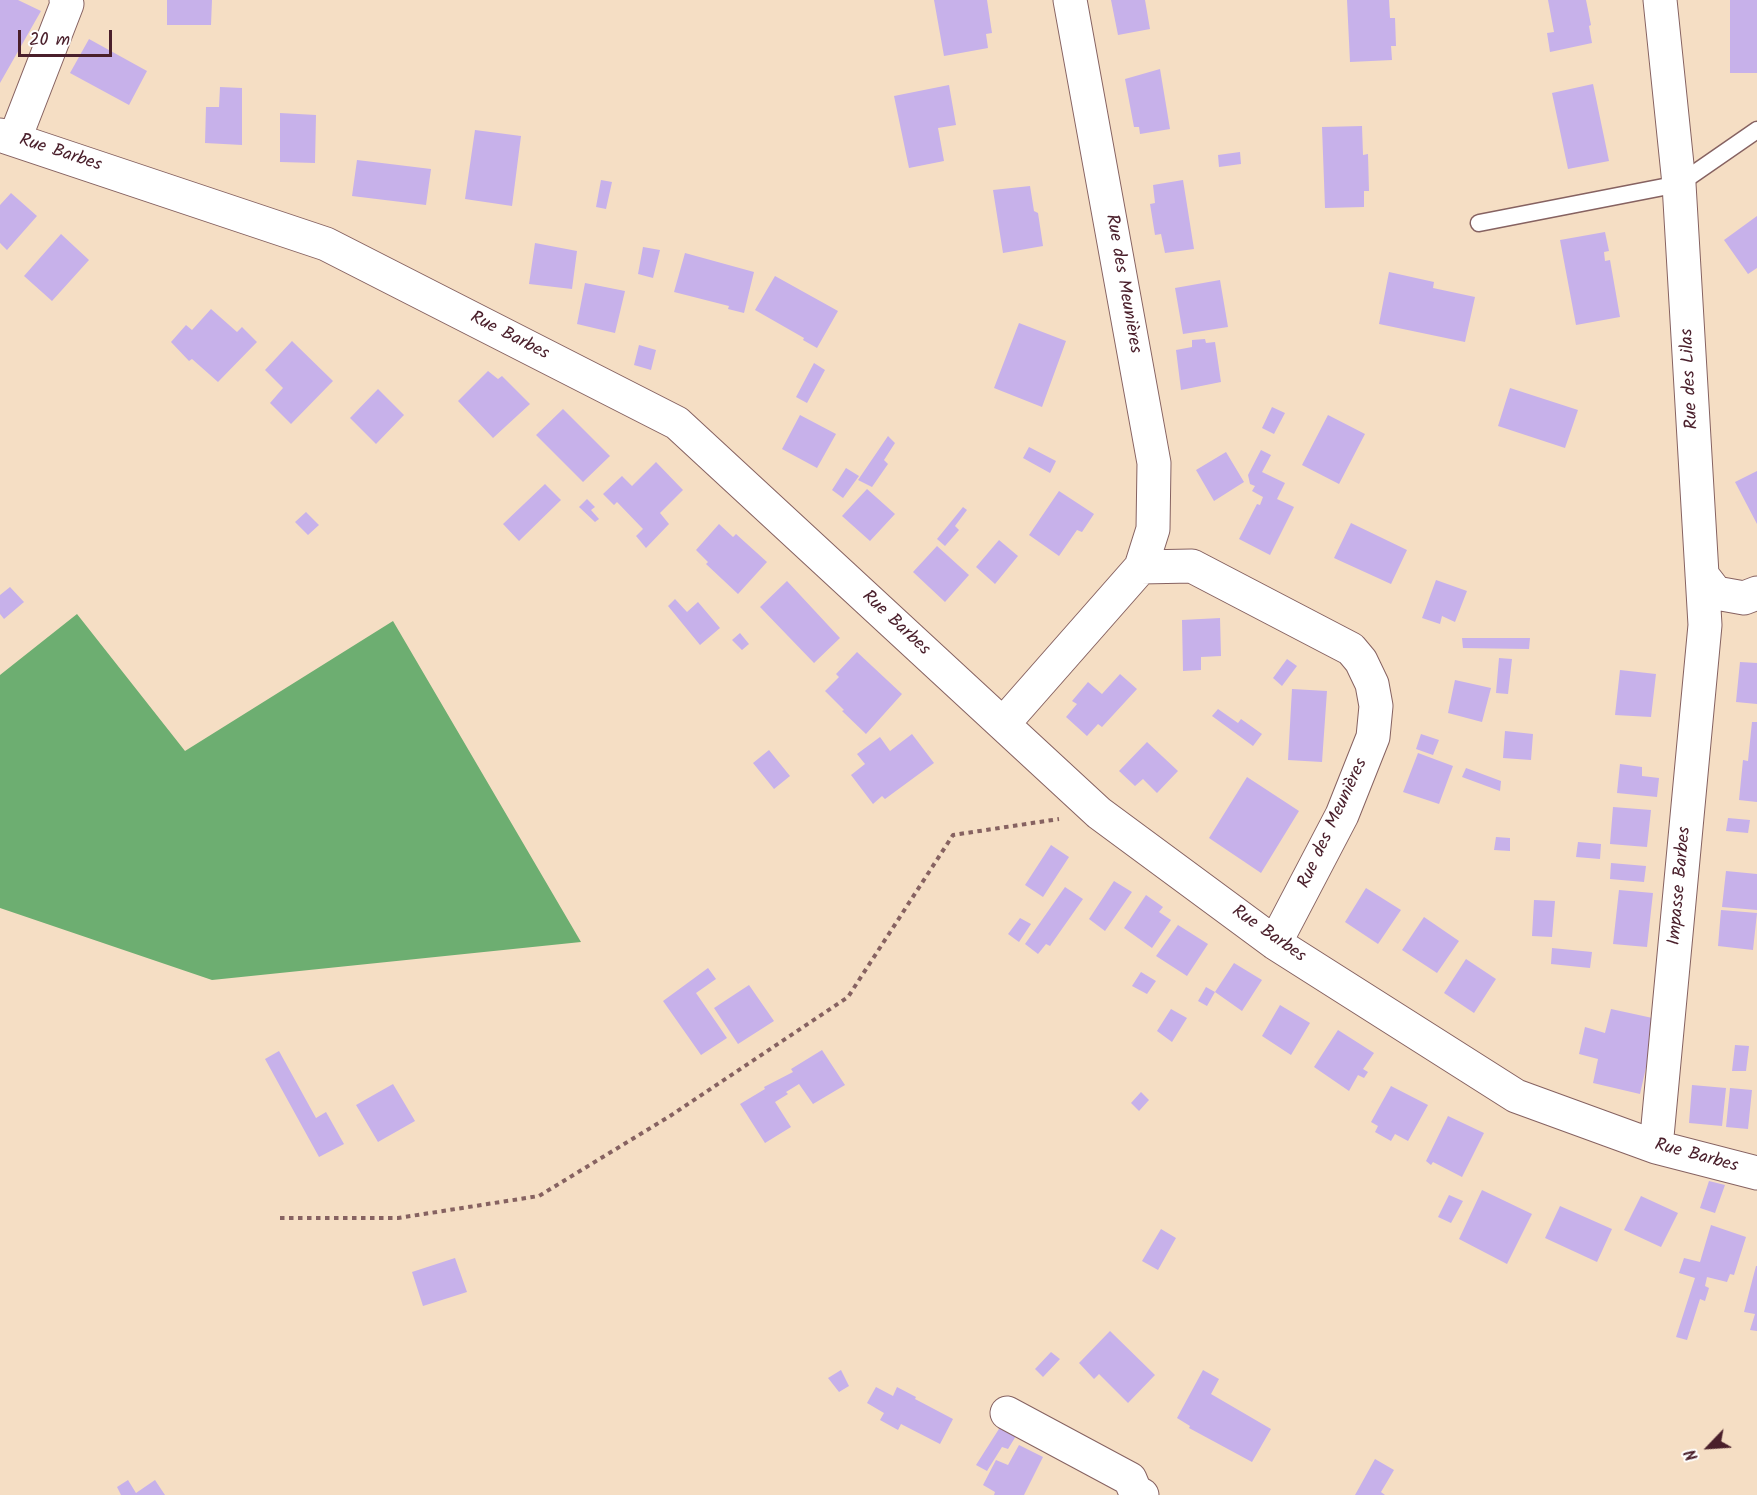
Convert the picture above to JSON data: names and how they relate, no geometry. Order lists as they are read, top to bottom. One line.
{"streets":{"street":["Rue Barbes","Rue des Meunières","Rue des Lilas","Impasse Barbes"]},"crossings":[["Rue Barbes","Rue des Meunières"],["Rue Barbes","Impasse Barbes"],["Rue des Lilas","Impasse Barbes"]],"scale_bar":"20 m","north":"bottom left"}
